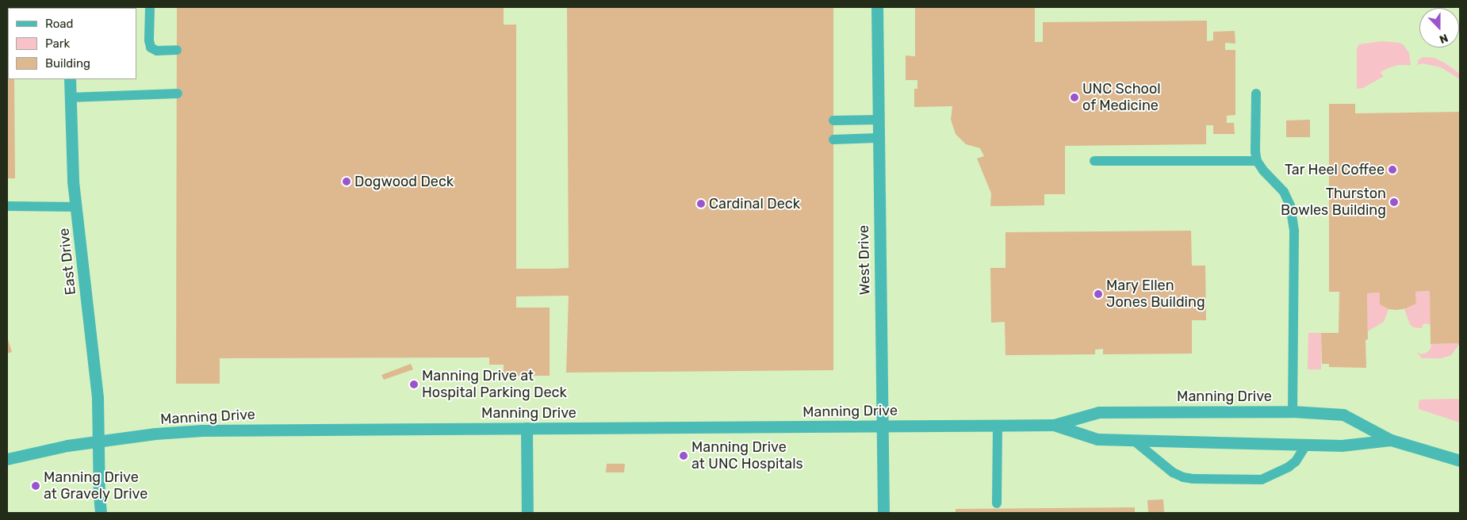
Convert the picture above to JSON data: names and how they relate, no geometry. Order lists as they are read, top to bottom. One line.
{"streets":{"street":["West Drive","East Drive","Manning Drive"]},"crossings":[["West Drive","Manning Drive"],["East Drive","Manning Drive"]],"places":["UNC School of Medicine","Tar Heel Coffee","Dogwood Deck","Thurston Bowles Building","Cardinal Deck","Mary Ellen Jones Building","Manning Drive at Hospital Parking Deck","Manning Drive at UNC Hospitals","Manning Drive at Gravely Drive"],"legend":["Road","Park","Building"],"north":"bottom"}
